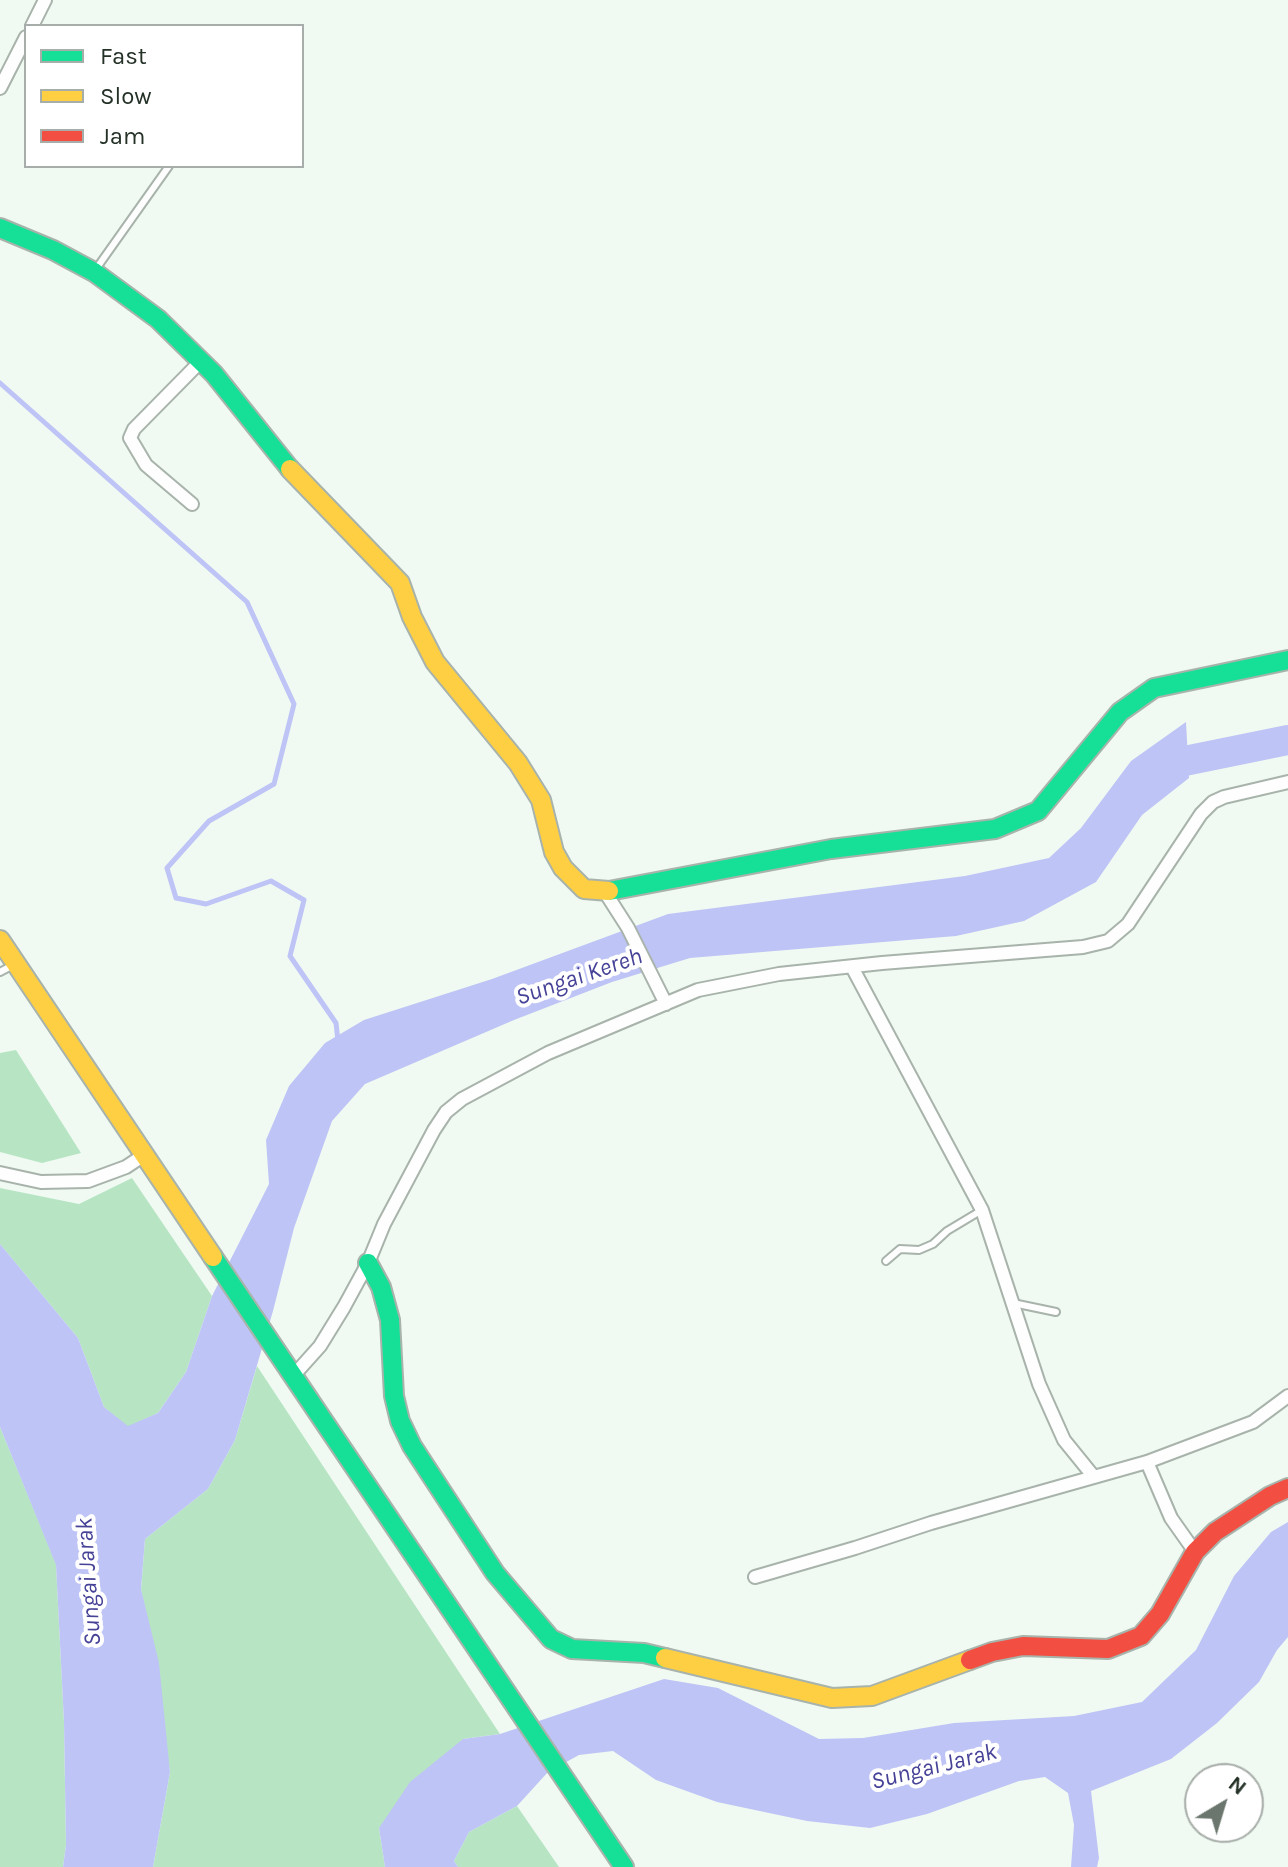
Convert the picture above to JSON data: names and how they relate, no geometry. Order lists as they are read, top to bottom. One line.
{"water":["Sungai Kereh","Sungai Jarak"],"legend":["Fast","Slow","Jam"],"north":"top right"}
